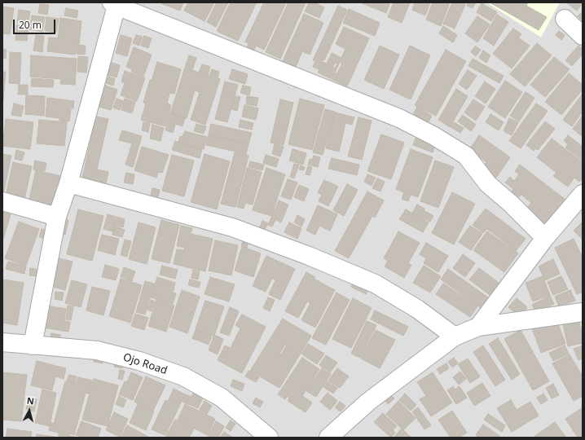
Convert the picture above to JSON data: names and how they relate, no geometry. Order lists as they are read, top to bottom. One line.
{"streets":{"street":["Ojo Road"]},"scale_bar":"20 m","north":"top"}
